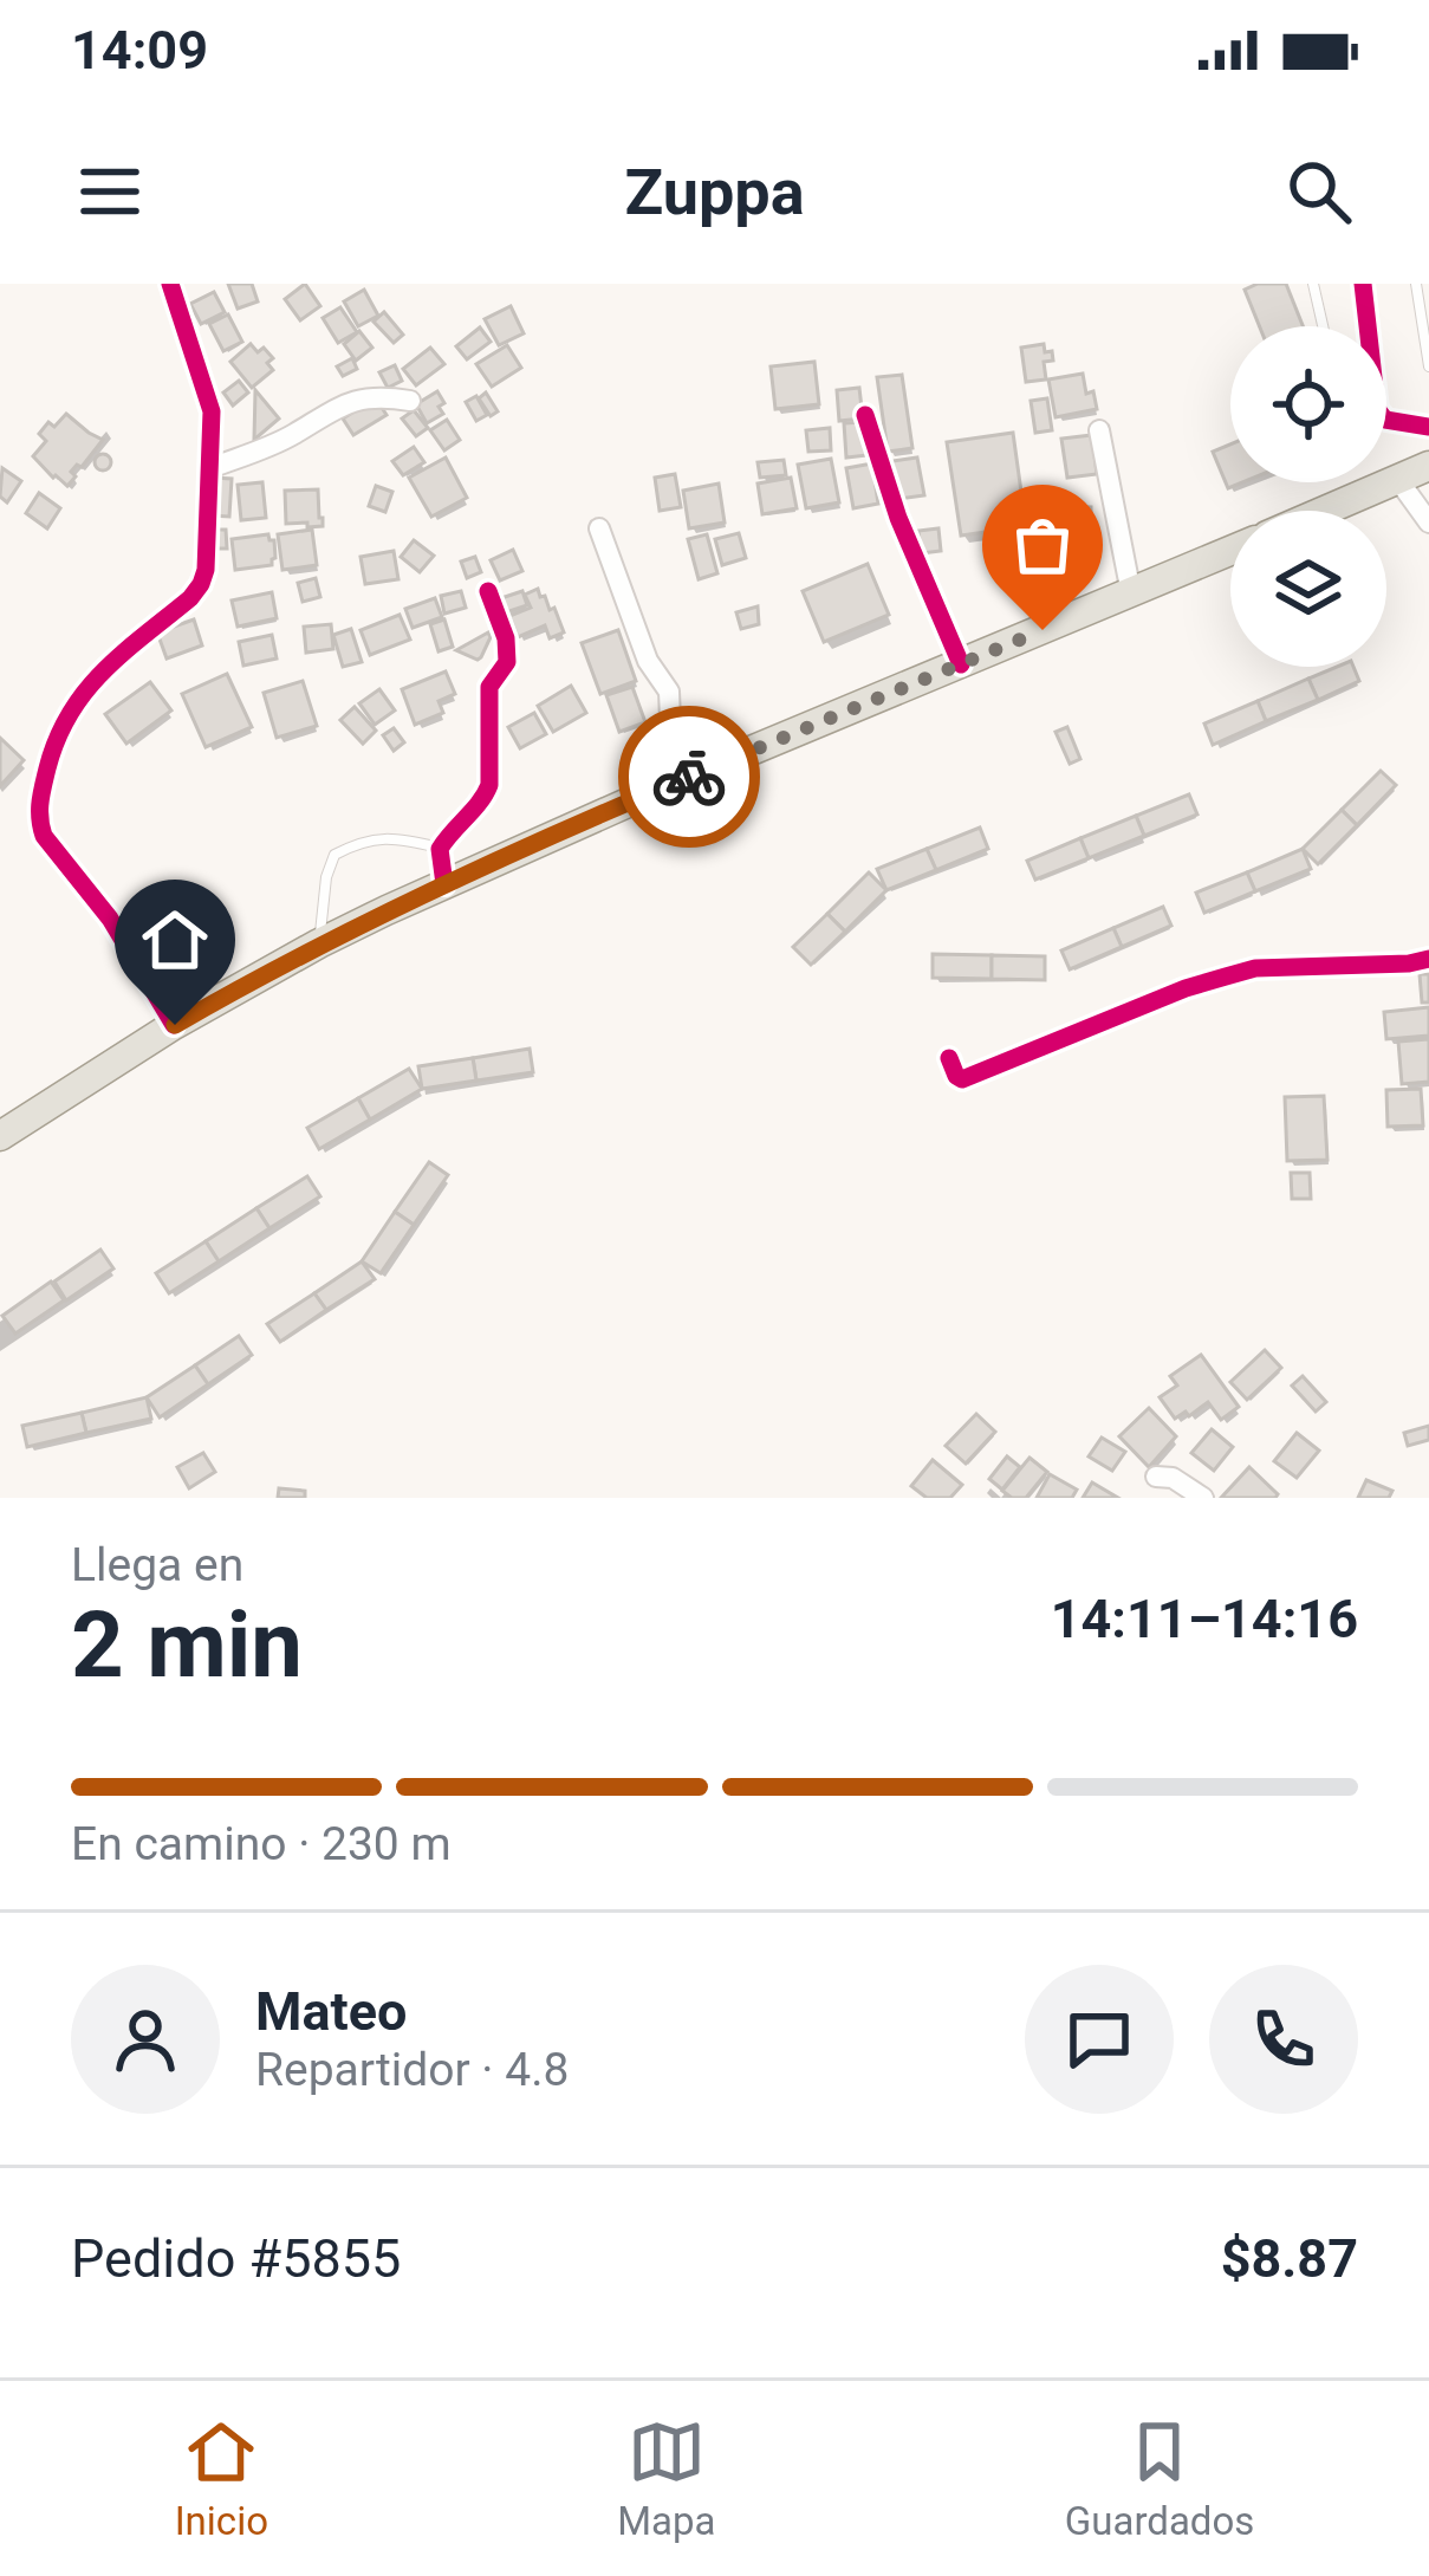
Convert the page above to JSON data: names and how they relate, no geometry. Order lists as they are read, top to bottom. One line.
{"page":{"status":"14:09","header":"Zuppa","heading":["2 min","Llega en","14:11–14:16"],"panel":["Mateo","Repartidor · 4.8","Pedido #5855","$8.87"],"bar":"En camino · 230 m","tabs":["Inicio","Mapa","Guardados"]}}
